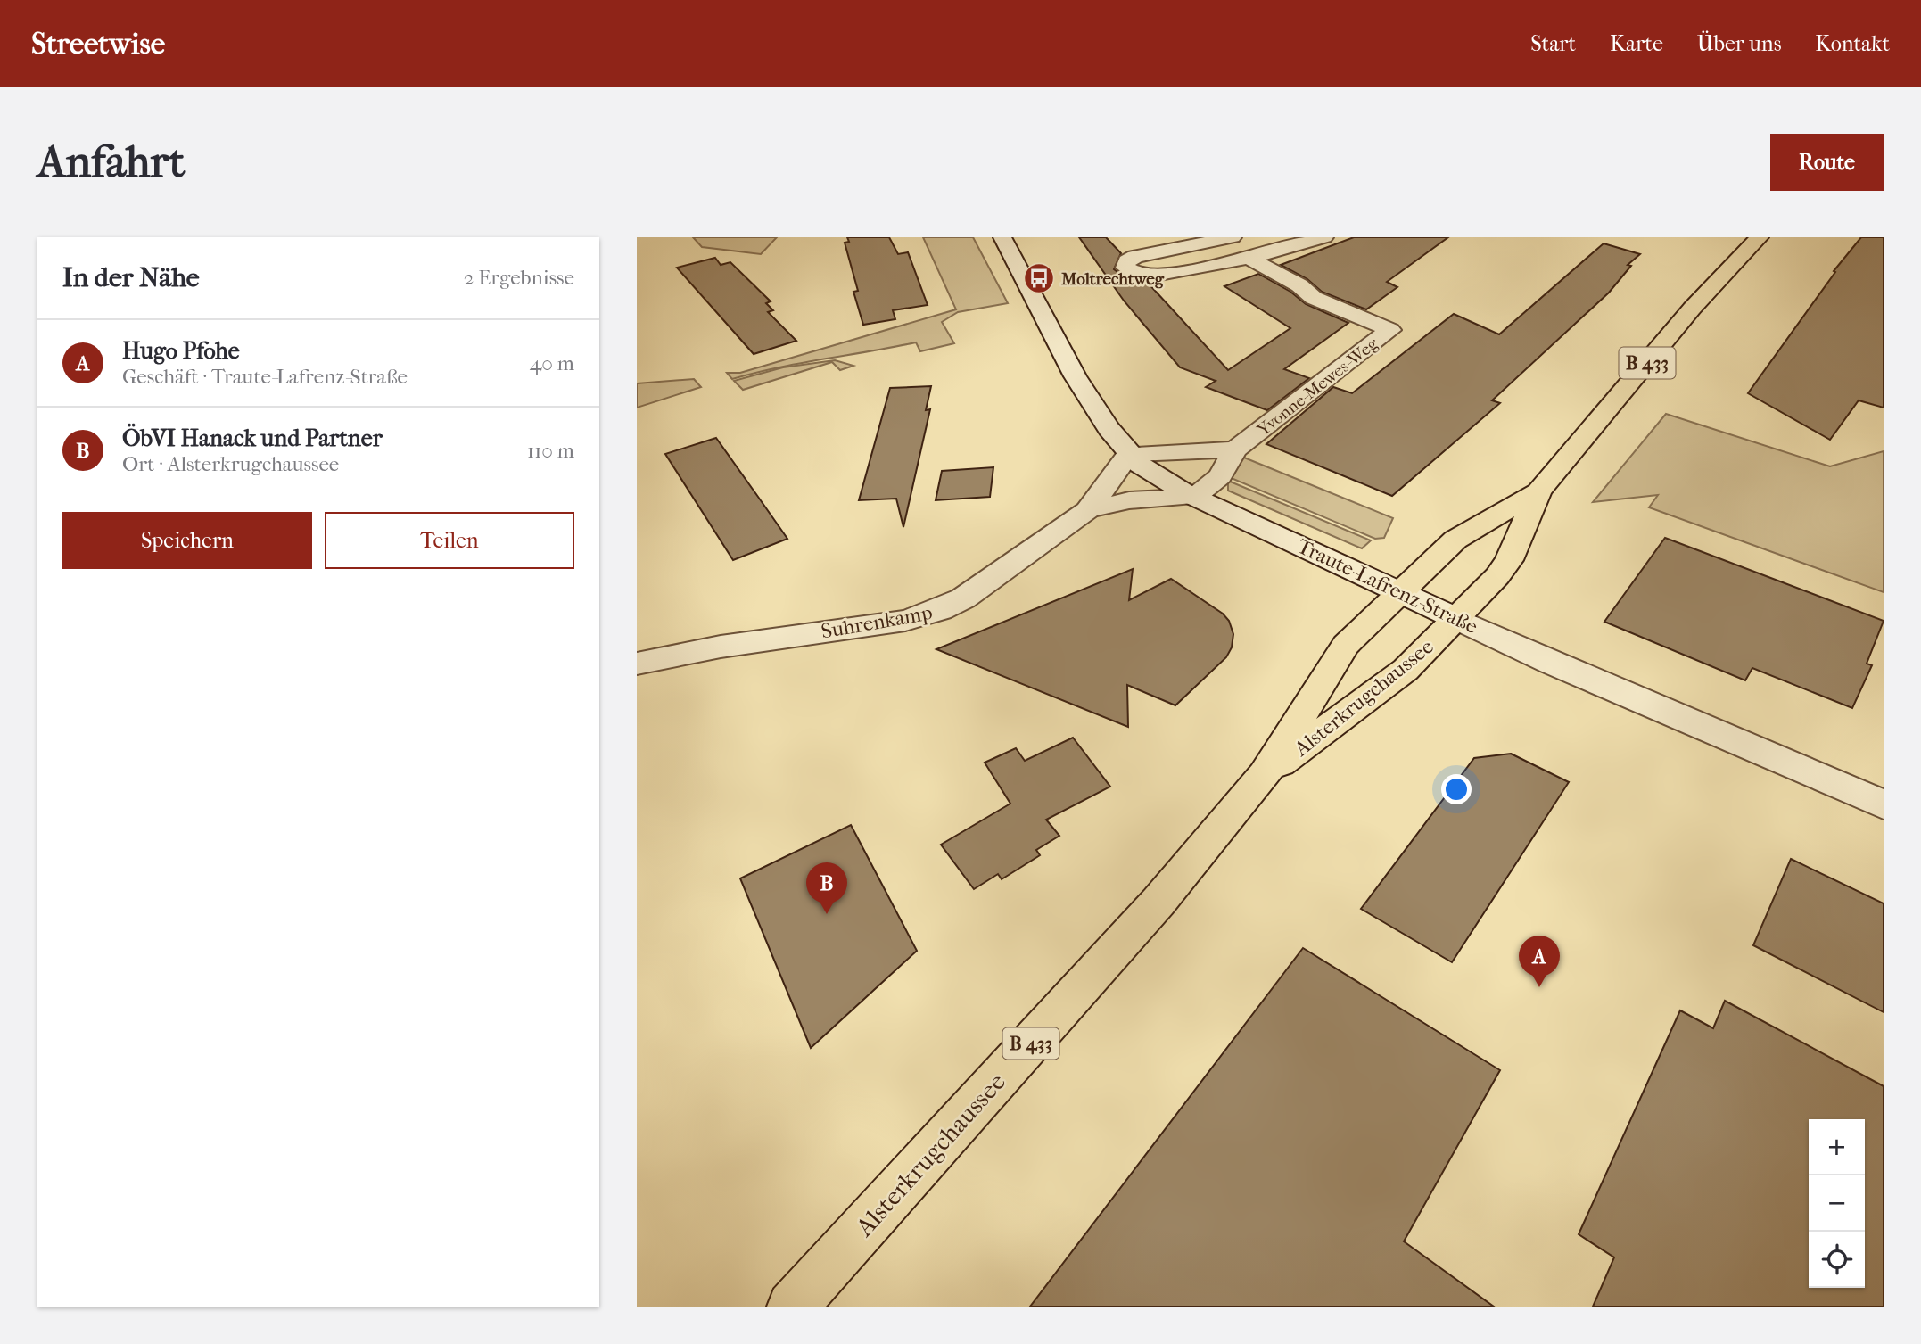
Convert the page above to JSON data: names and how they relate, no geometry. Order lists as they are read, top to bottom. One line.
{"streets":{"main road":["B 433","Alsterkrugchaussee"],"street":["Yvonne-Mewes-Weg","Traute-Lafrenz-Straße","Suhrenkamp"]},"crossings":[["Yvonne-Mewes-Weg","Traute-Lafrenz-Straße"],["Yvonne-Mewes-Weg","Suhrenkamp"],["Traute-Lafrenz-Straße","Suhrenkamp"],["Traute-Lafrenz-Straße","Alsterkrugchaussee"]],"places":{"bus stop":["Moltrechtweg"]},"page":{"header":"Streetwise","nav":["Start","Karte","Über uns","Kontakt"],"buttons":["Route",["Speichern","Teilen"]],"title":"Anfahrt","heading":["In der Nähe","2 Ergebnisse"],"list":[{"mark":"A","name":"Hugo Pfohe","note":"Geschäft · Traute-Lafrenz-Straße","value":"40 m"},{"mark":"B","name":"ÖbVI Hanack und Partner","note":"Ort · Alsterkrugchaussee","value":"110 m"}],"pins":["B","A"],"map_buttons":["+","−"]}}
